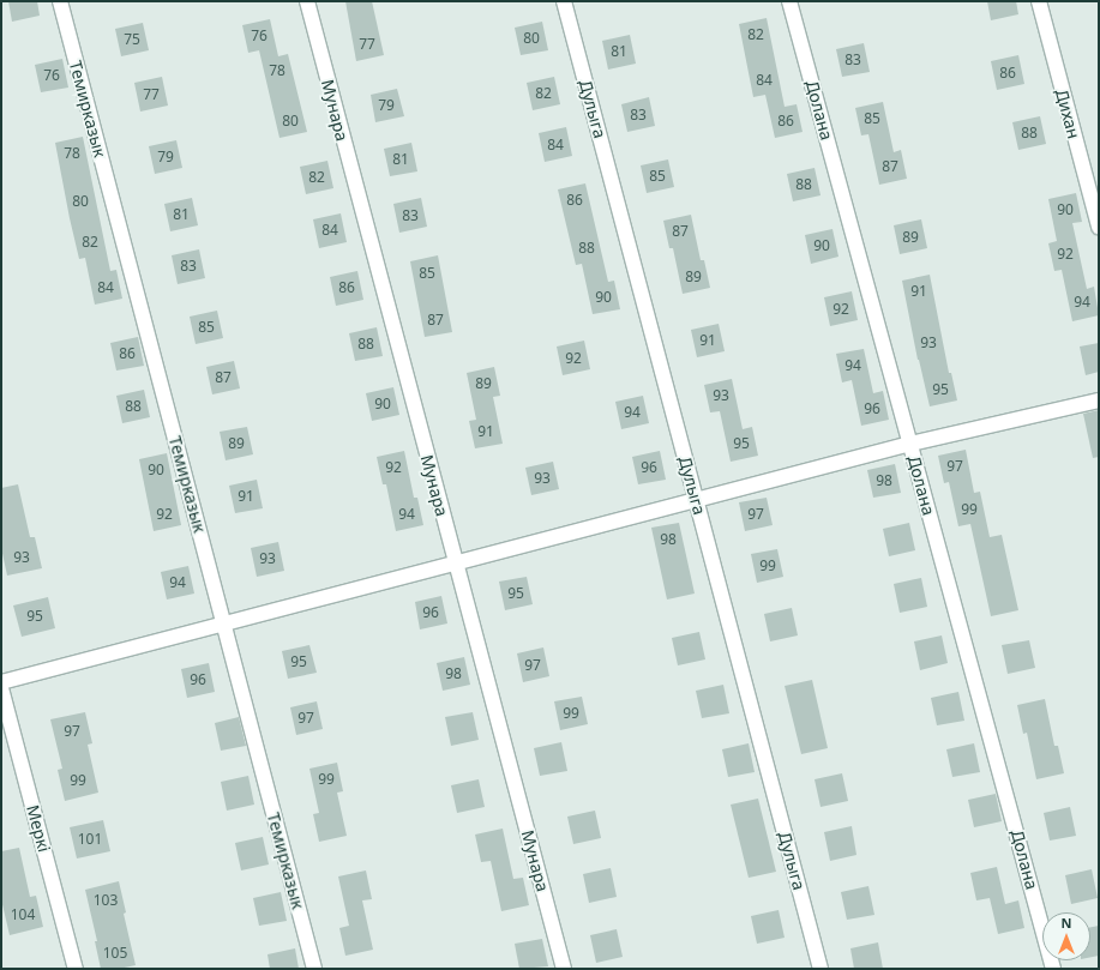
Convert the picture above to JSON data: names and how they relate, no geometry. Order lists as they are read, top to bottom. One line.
{"streets":{"street":["Темирказык","Дулыга","Мунара","Долана","Дихан","Меркі"]},"house_numbers":["82","76","80","75","77","81","83","78","86","76","84","82","77","79","83","85","80","86","88","84","78","79","81","87","85","82","88","86","80","90","81","83","84","87","89","82","90","88","92","83","85","89","84","86","91","90","94","92","87","85","91","93","88","86","92","94","87","89","95","93","90","88","96","94","91","89","95","97","92","96","90","93","98","91","99","92","94","97","98","93","93","99","94","95","96","95","95","97","98","96","99","97","97","99","99","101","103","104","105"],"north":"top"}
